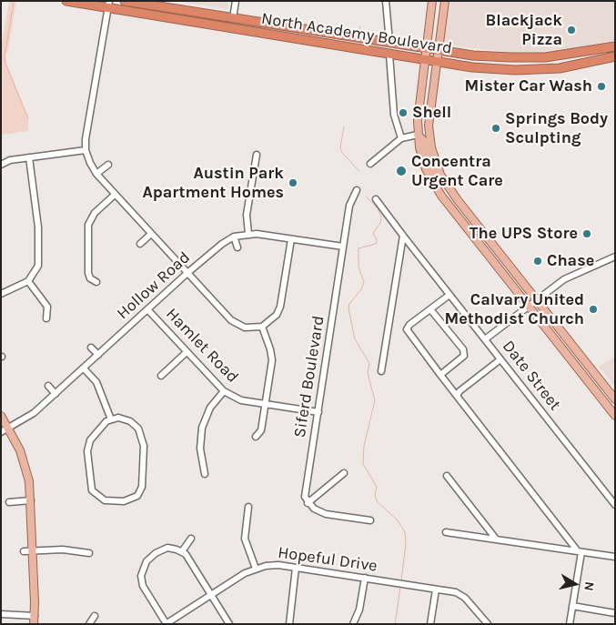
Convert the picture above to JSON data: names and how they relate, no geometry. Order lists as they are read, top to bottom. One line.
{"streets":{"highway":["North Academy Boulevard"],"street":["Hollow Road","Hamlet Road","Date Street","Siferd Boulevard","Hopeful Drive"]},"crossings":[["Hollow Road","Hamlet Road"],["Hollow Road","Siferd Boulevard"],["Hamlet Road","Siferd Boulevard"]],"places":["Blackjack Pizza","Mister Car Wash","Shell","Springs Body Sculpting","Concentra Urgent Care","Austin Park Apartment Homes","The UPS Store","Chase","Calvary United Methodist Church"],"north":"right"}
